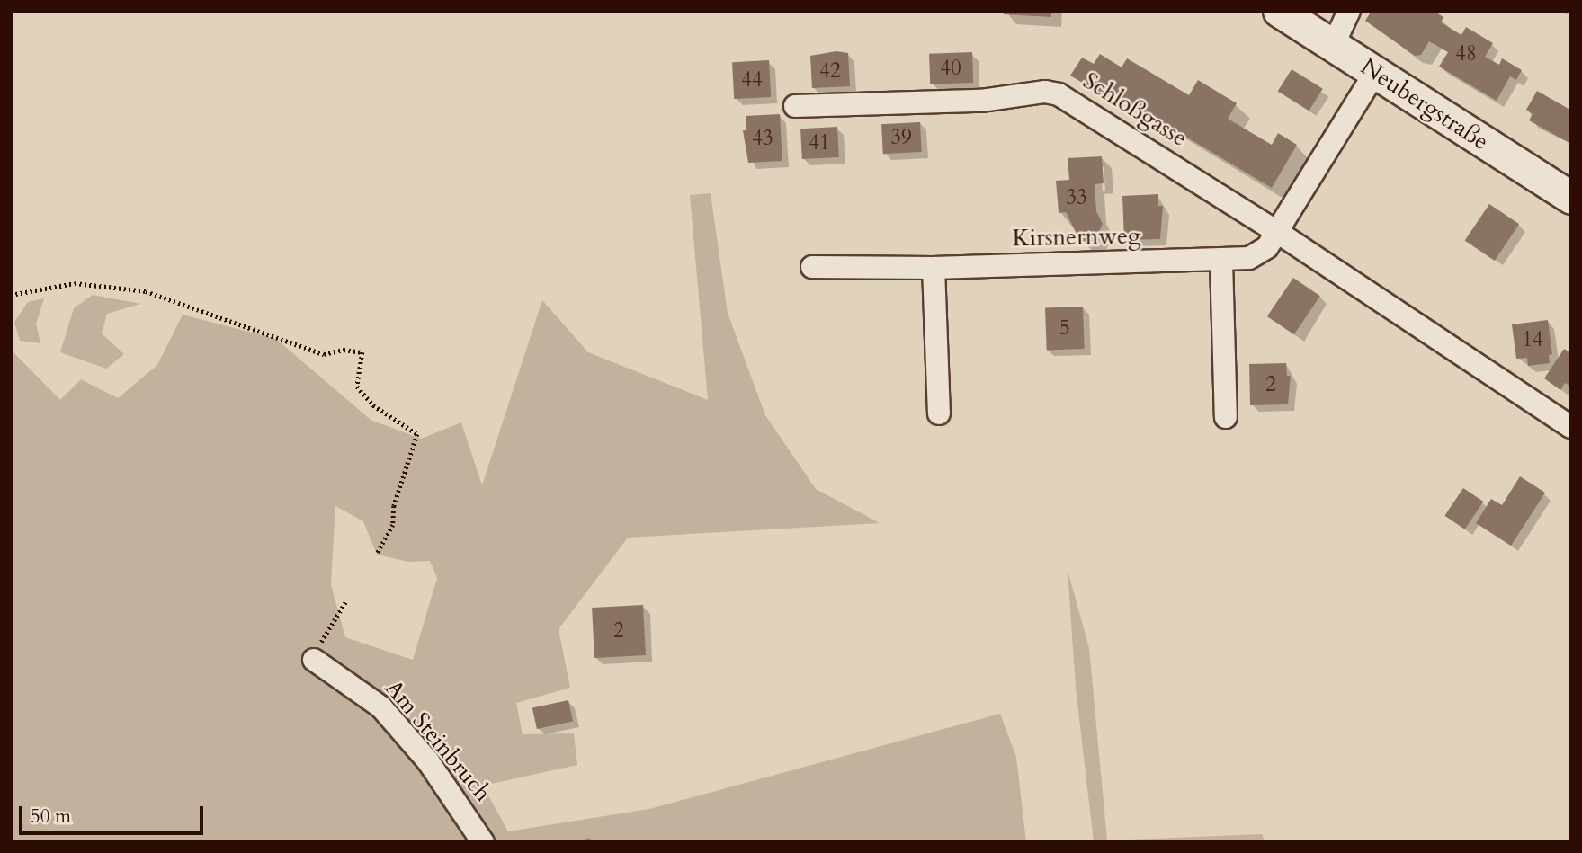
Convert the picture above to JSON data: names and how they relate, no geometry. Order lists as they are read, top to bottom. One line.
{"streets":{"street":["Neubergstraße","Schloßgasse","Kirsnernweg","Am Steinbruch"]},"crossings":[["Schloßgasse","Kirsnernweg"]],"house_numbers":["48","40","42","44","39","43","41","33","5","14","2","2"],"scale_bar":"50 m"}
